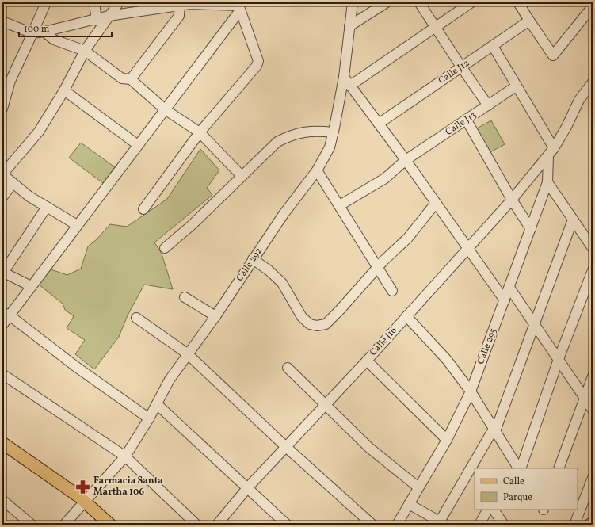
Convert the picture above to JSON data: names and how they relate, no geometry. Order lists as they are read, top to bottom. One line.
{"streets":{"street":["Calle J12","Calle J13","Calle 292","Calle J16","Calle 295"]},"crossings":[["Calle J16","Calle 295"]],"places":{"pharmacy":["Farmacia Santa Martha 106"]},"legend":["Calle","Parque"],"scale_bar":"100 m"}
